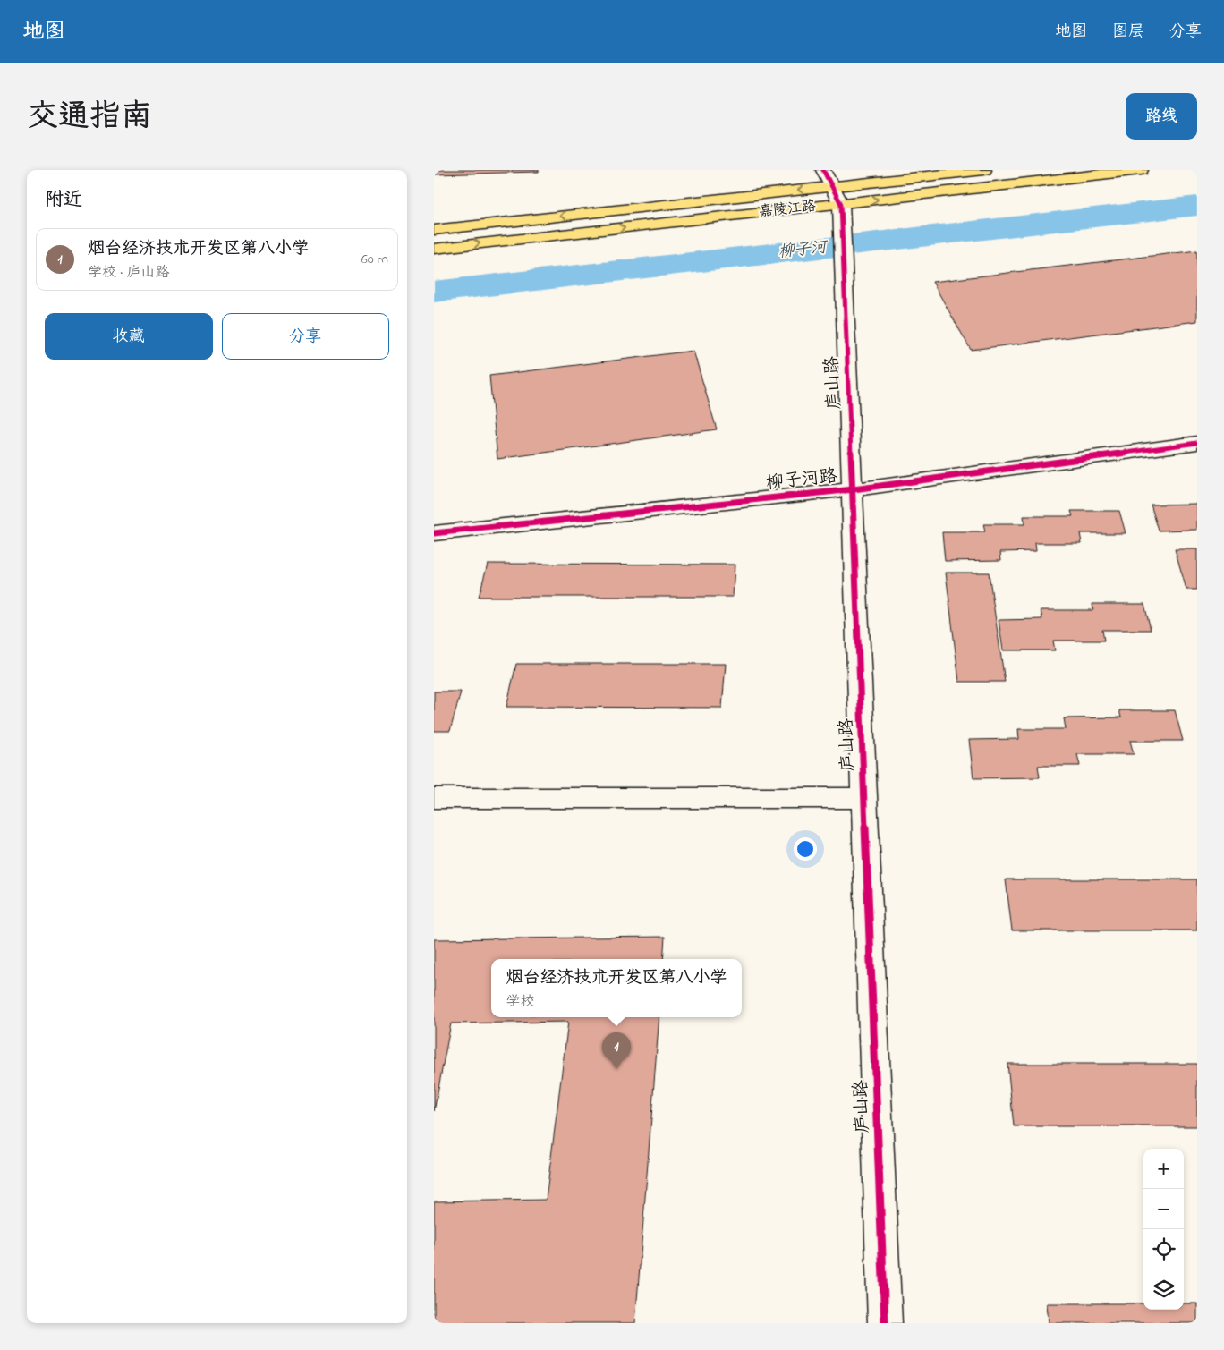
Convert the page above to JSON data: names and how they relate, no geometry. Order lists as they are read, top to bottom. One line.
{"streets":{"main road":["嘉陵江路"],"street":["庐山路","柳子河路"]},"crossings":[["嘉陵江路","庐山路"],["庐山路","柳子河路"]],"water":["柳子河"],"page":{"header":"地图","nav":["地图","图层","分享"],"title":"交通指南","buttons":["路线",["收藏","分享"]],"heading":"附近","list":[{"mark":"1","name":"烟台经济技术开发区第八小学","note":"学校 · 庐山路","value":"60 m"}],"popup":["烟台经济技术开发区第八小学","学校"],"pins":"1","map_buttons":["+","−"]}}
